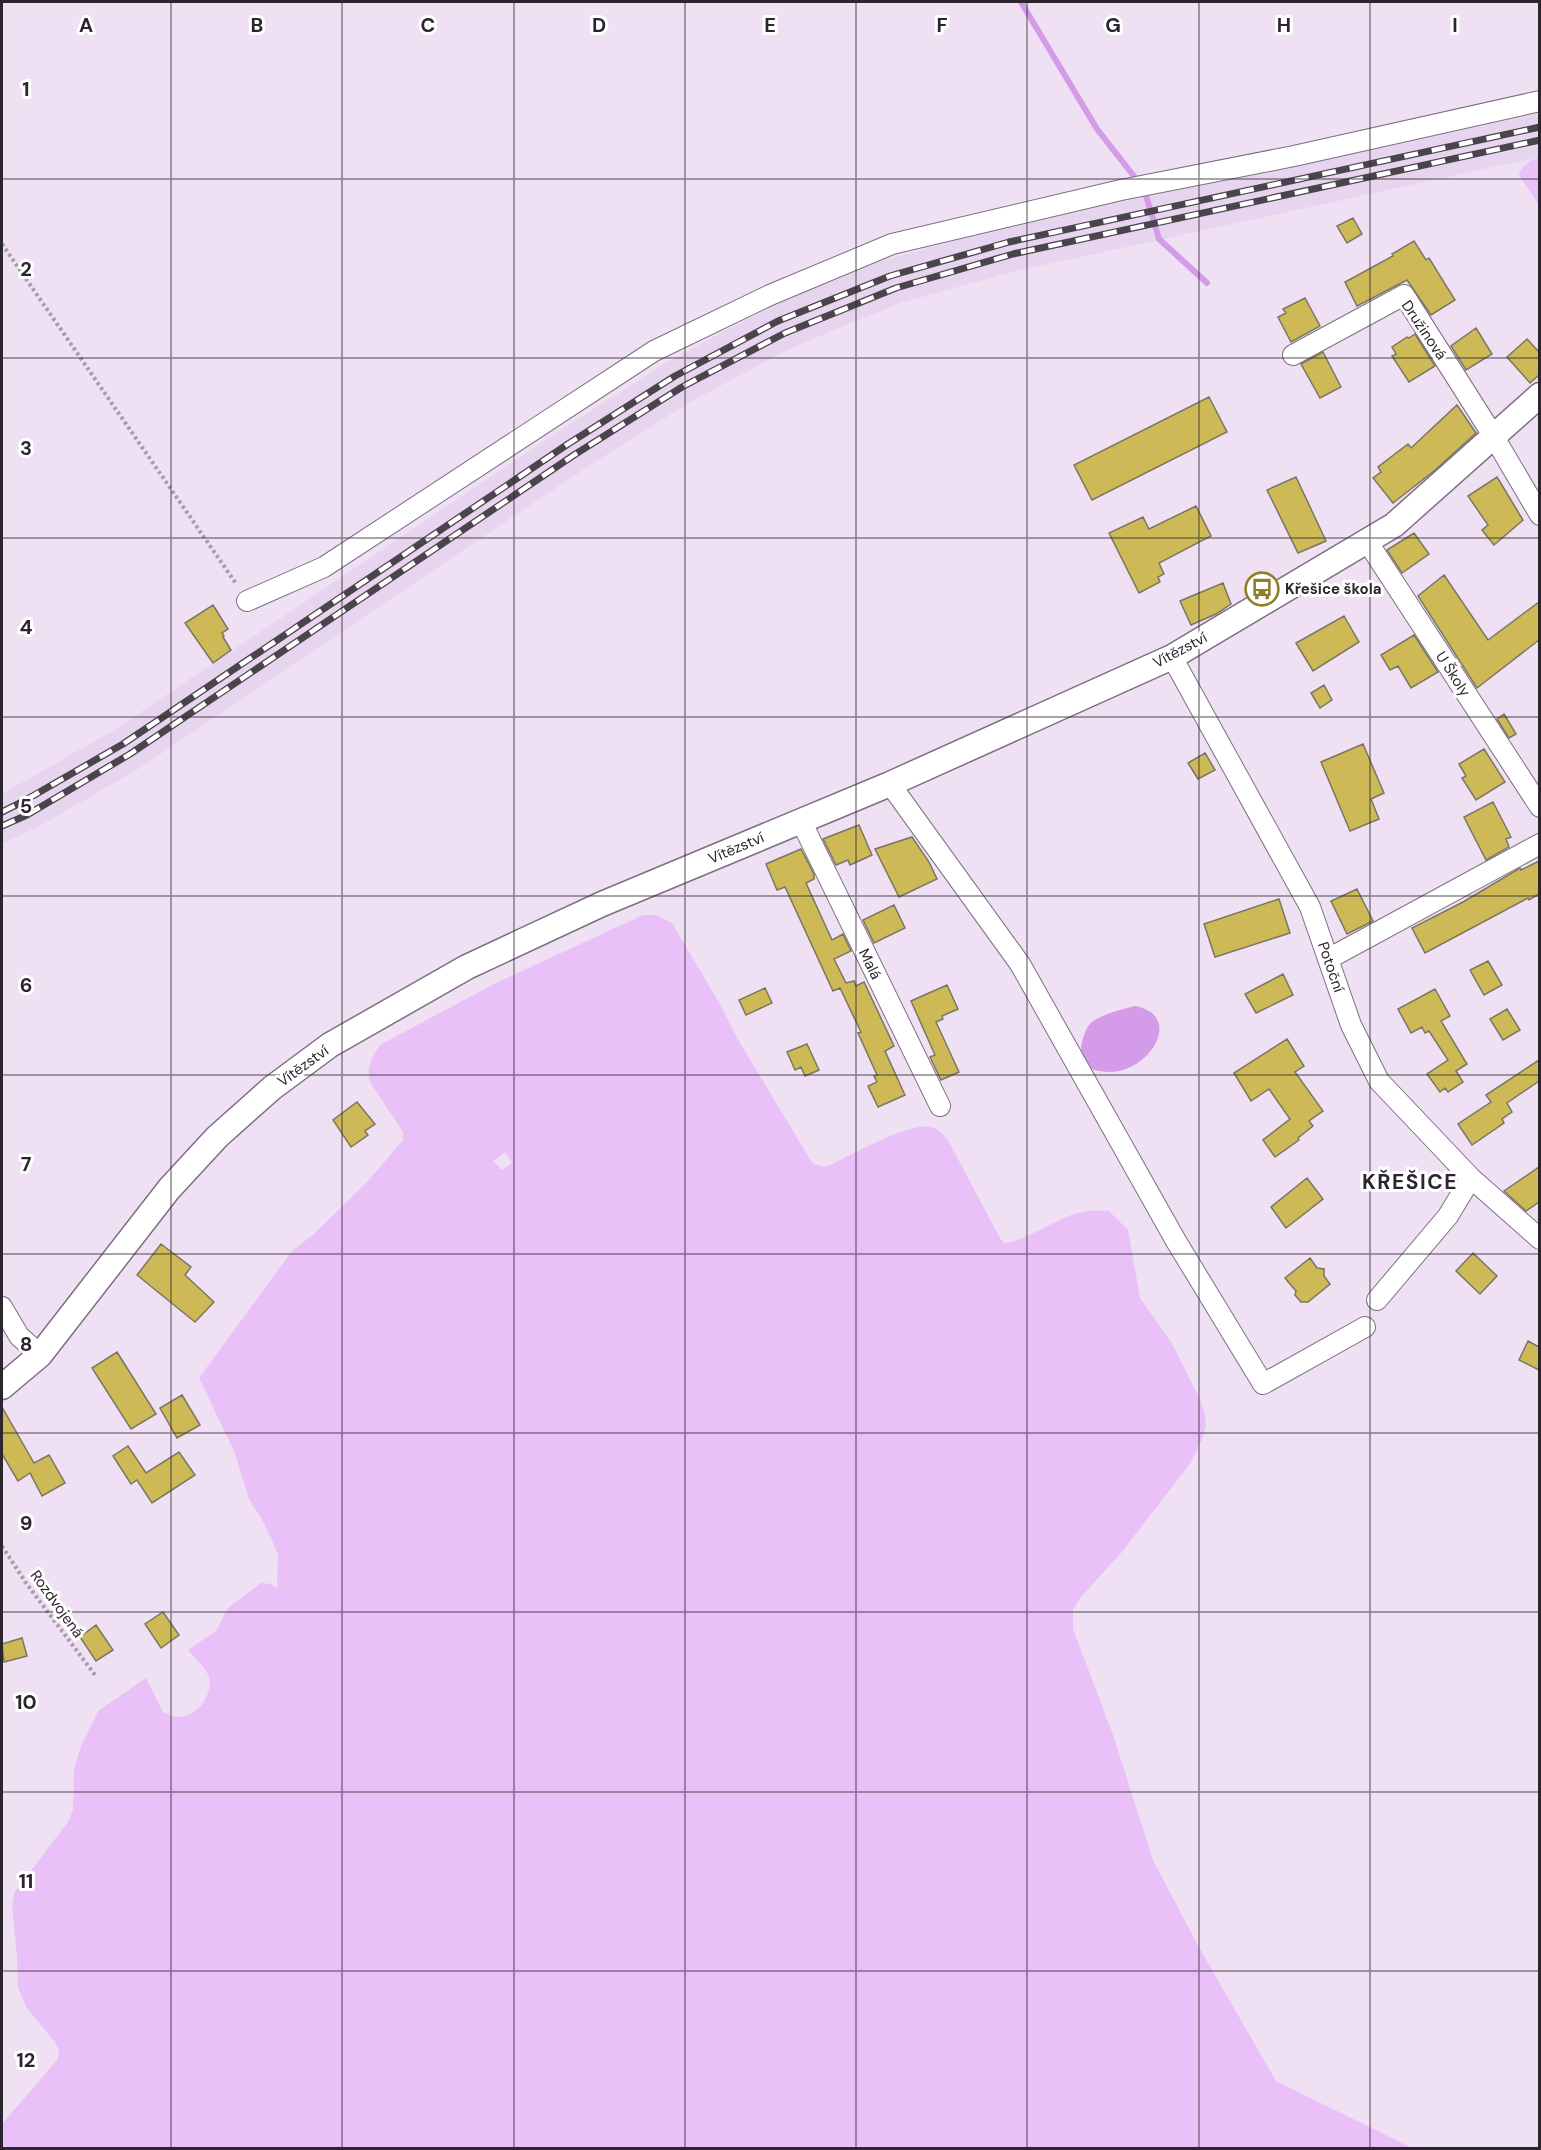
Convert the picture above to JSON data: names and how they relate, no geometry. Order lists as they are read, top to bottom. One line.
{"streets":{"main road":["Vítězství"],"street":["Družinová","U Školy","Malá","Potoční"],"path":["Rozdvojená"]},"crossings":[["Družinová","Vítězství"],["Vítězství","U Školy"],["Vítězství","Malá"],["Vítězství","Potoční"]],"districts":["KŘEŠICE"],"places":{"bus stop":["Křešice škola"]},"grid":{"columns":["A","B","C","D","E","F","G","H","I"],"rows":["1","2","3","4","5","6","7","8","9","10","11","12"]}}
